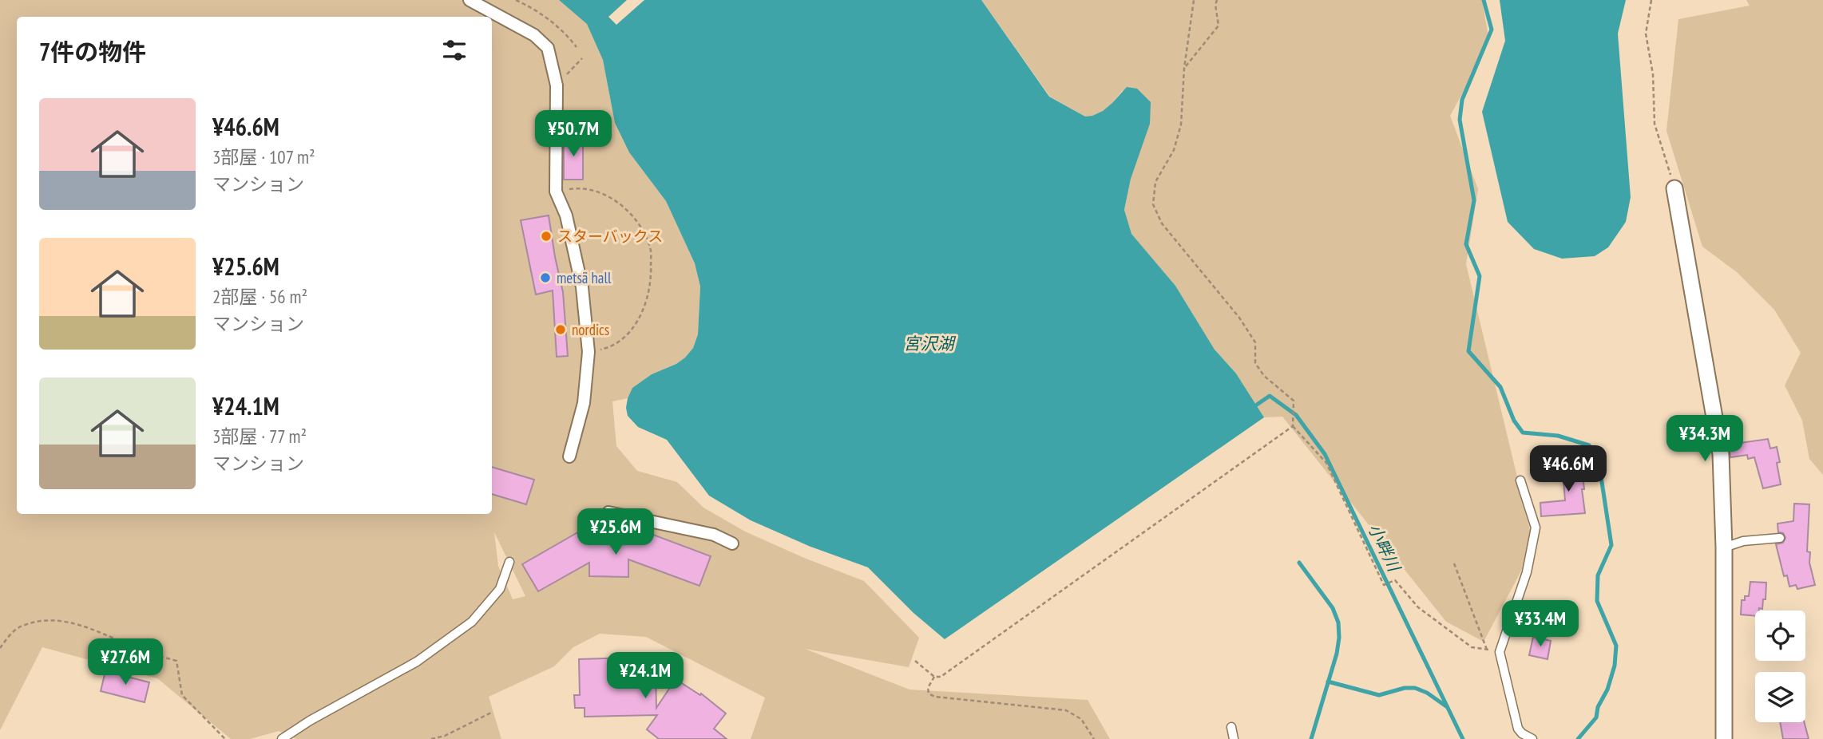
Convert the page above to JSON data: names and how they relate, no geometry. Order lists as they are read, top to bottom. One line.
{"water":["宮沢湖","小畔川"],"places":["スターバックス","metsä hall","nordics"],"page":{"heading":"7件の物件","list":[{"name":"¥46.6M","note":"3部屋 · 107 m² · マンション"},{"name":"¥25.6M","note":"2部屋 · 56 m² · マンション"},{"name":"¥24.1M","note":"3部屋 · 77 m² · マンション"}],"price":["¥50.7M","¥34.3M","¥46.6M","¥25.6M","¥33.4M","¥27.6M","¥24.1M"]}}
